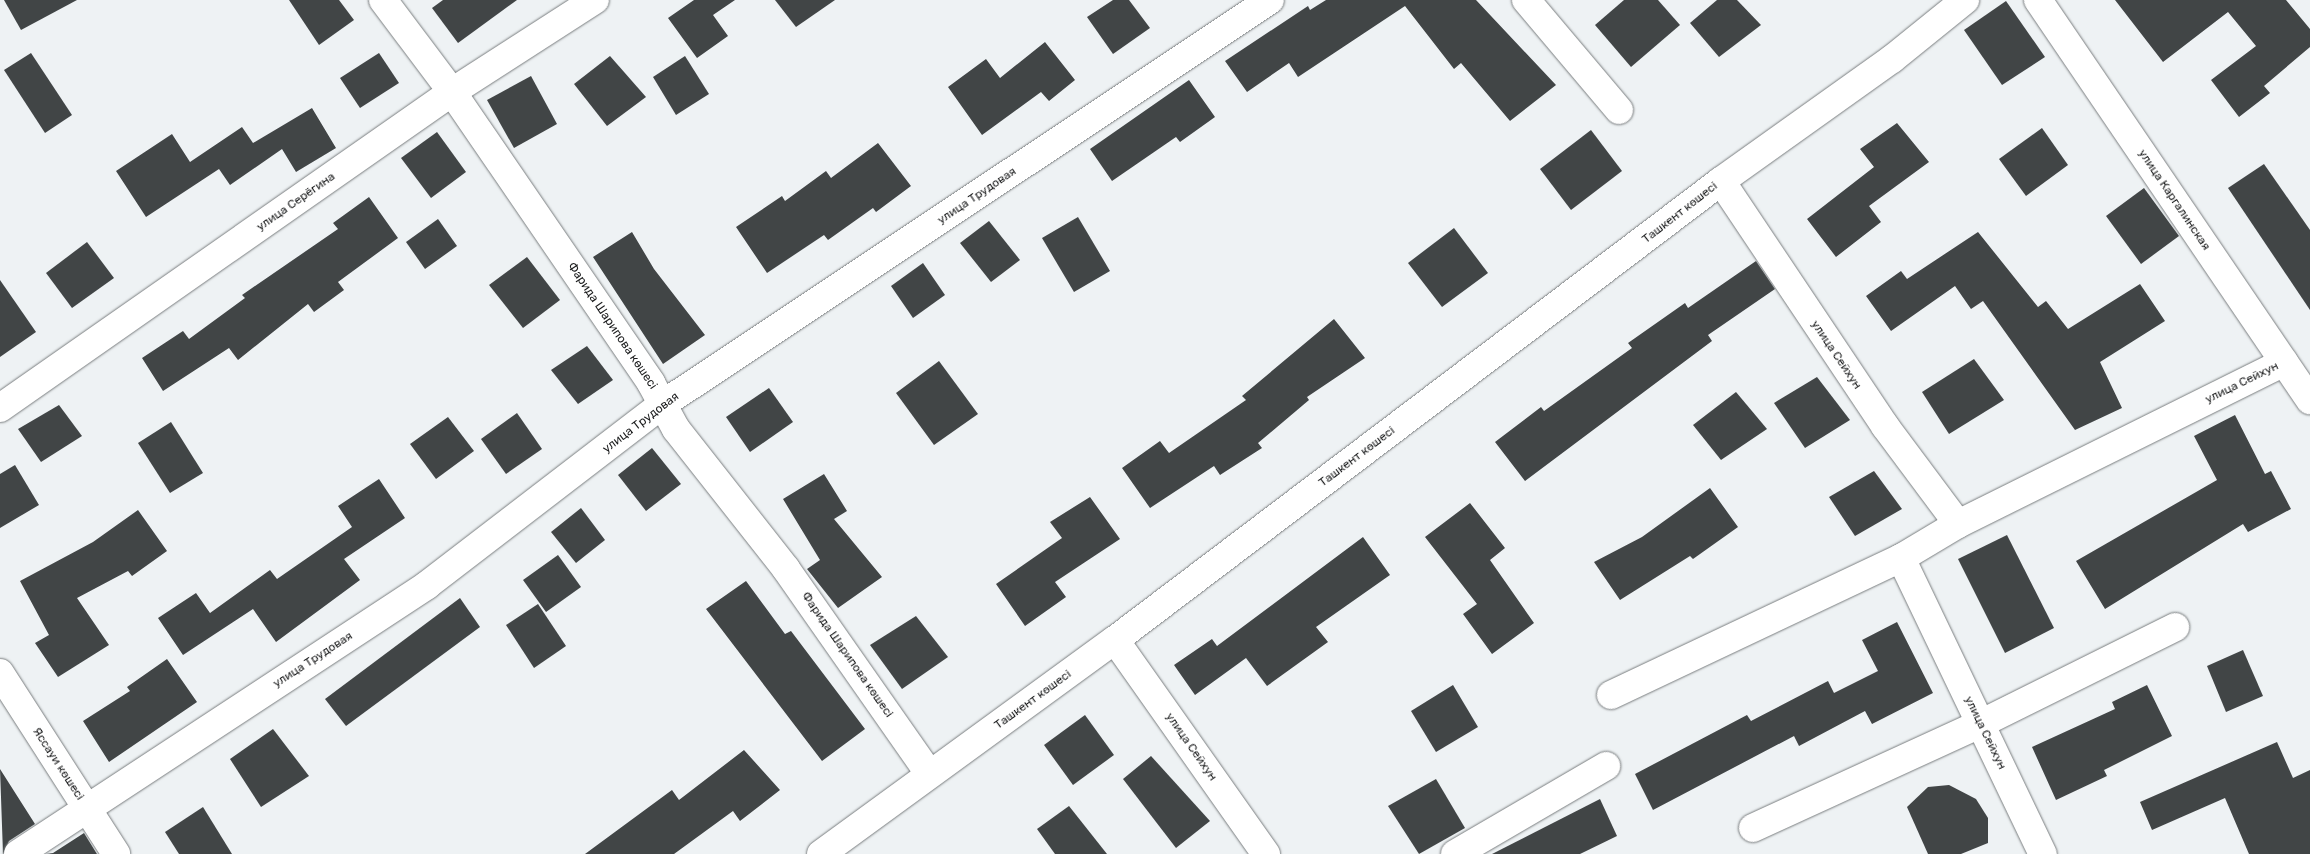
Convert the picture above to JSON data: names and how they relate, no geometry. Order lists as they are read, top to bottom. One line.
{"streets":{"street":["улица Трудовая","улица Каргалинская","улица Серёгина","Ташкент көшесі","Фарида Шарипова көшесі","улица Сейхун","Яссауи көшесі"]},"crossings":[["улица Трудовая","Фарида Шарипова көшесі"],["улица Трудовая","Яссауи көшесі"],["улица Каргалинская","улица Сейхун"],["улица Серёгина","Фарида Шарипова көшесі"],["Ташкент көшесі","Фарида Шарипова көшесі"],["Ташкент көшесі","улица Сейхун"]]}
